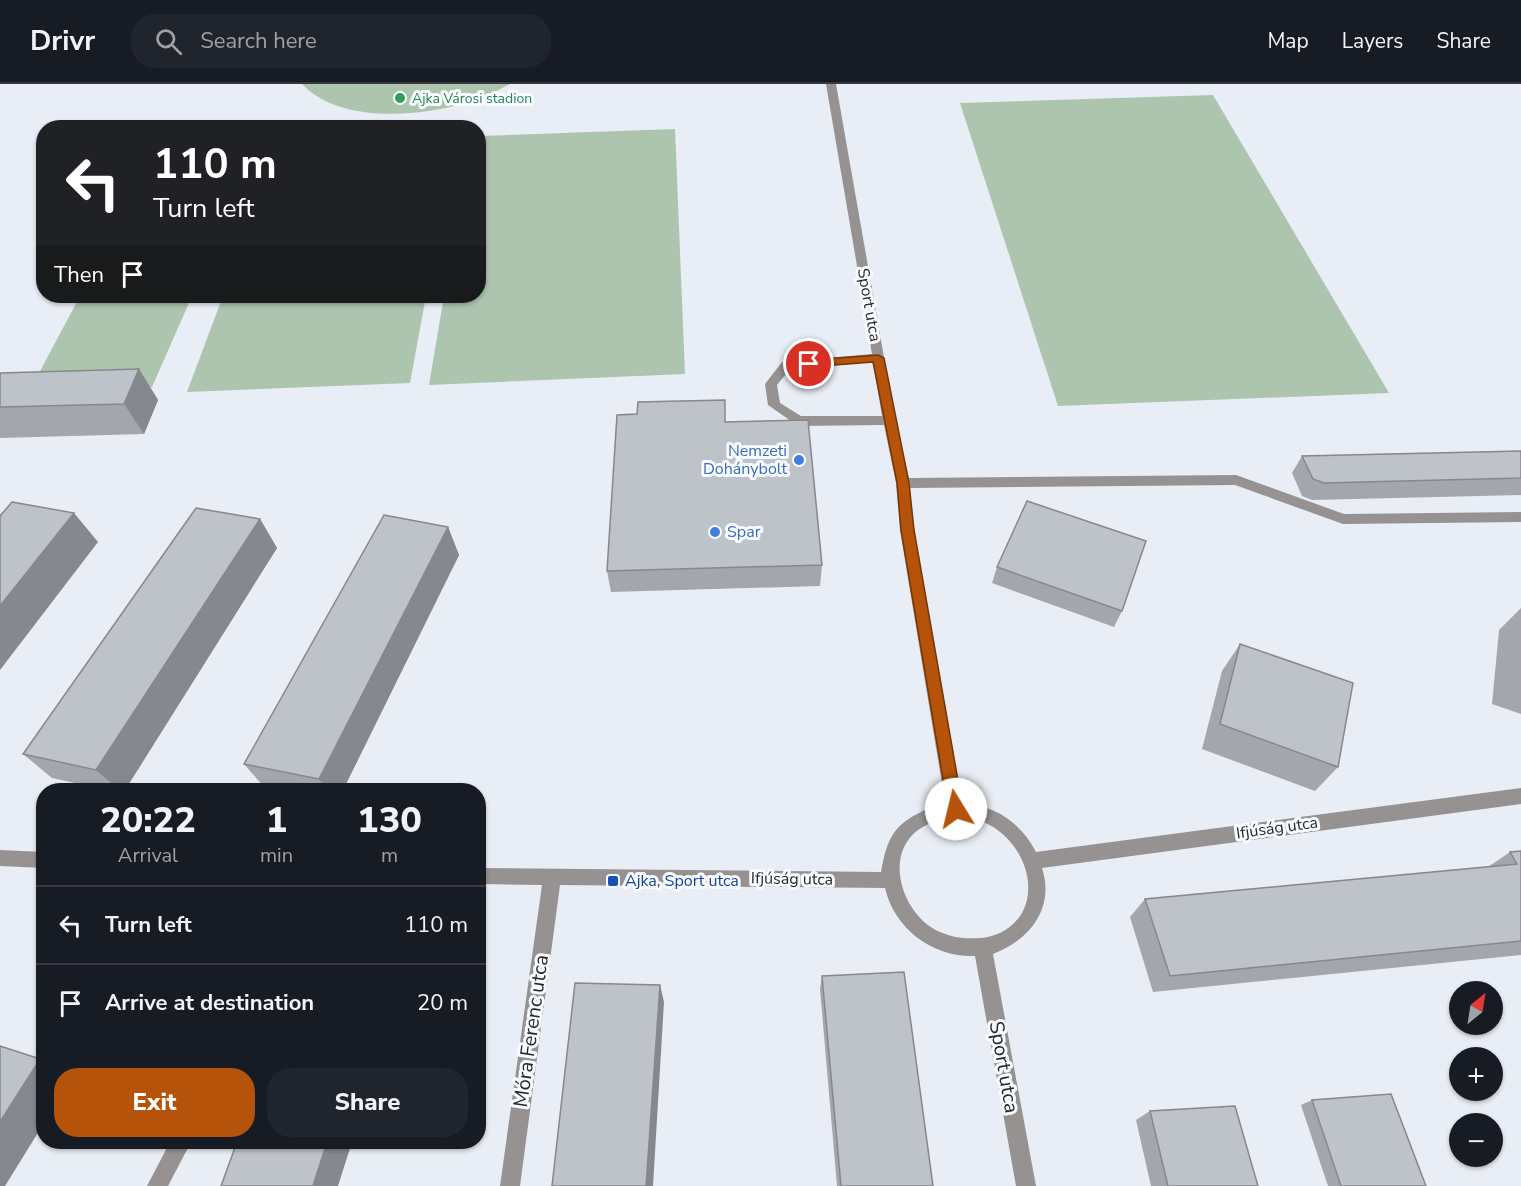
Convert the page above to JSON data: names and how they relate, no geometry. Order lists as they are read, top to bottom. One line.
{"streets":{"street":["Sport utca","Ifjúság utca","Móra Ferenc utca"]},"crossings":[["Sport utca","Ifjúság utca"],["Ifjúság utca","Móra Ferenc utca"]],"places":{"other":["Ajka Városi stadion","Nemzeti Dohánybolt","Spar"],"transit":["Ajka, Sport utca"]},"north":"top right","page":{"header":"Drivr","search":"Search here","nav":["Map","Layers","Share"],"turn":["110 m","Turn left"],"then":"Then","eta":["20:22","Arrival","1","min","130","m"],"list":[{"name":"Turn left","value":"110 m"},{"name":"Arrive at destination","value":"20 m"}],"map_buttons":["+","−"],"buttons":["Exit","Share"]}}
